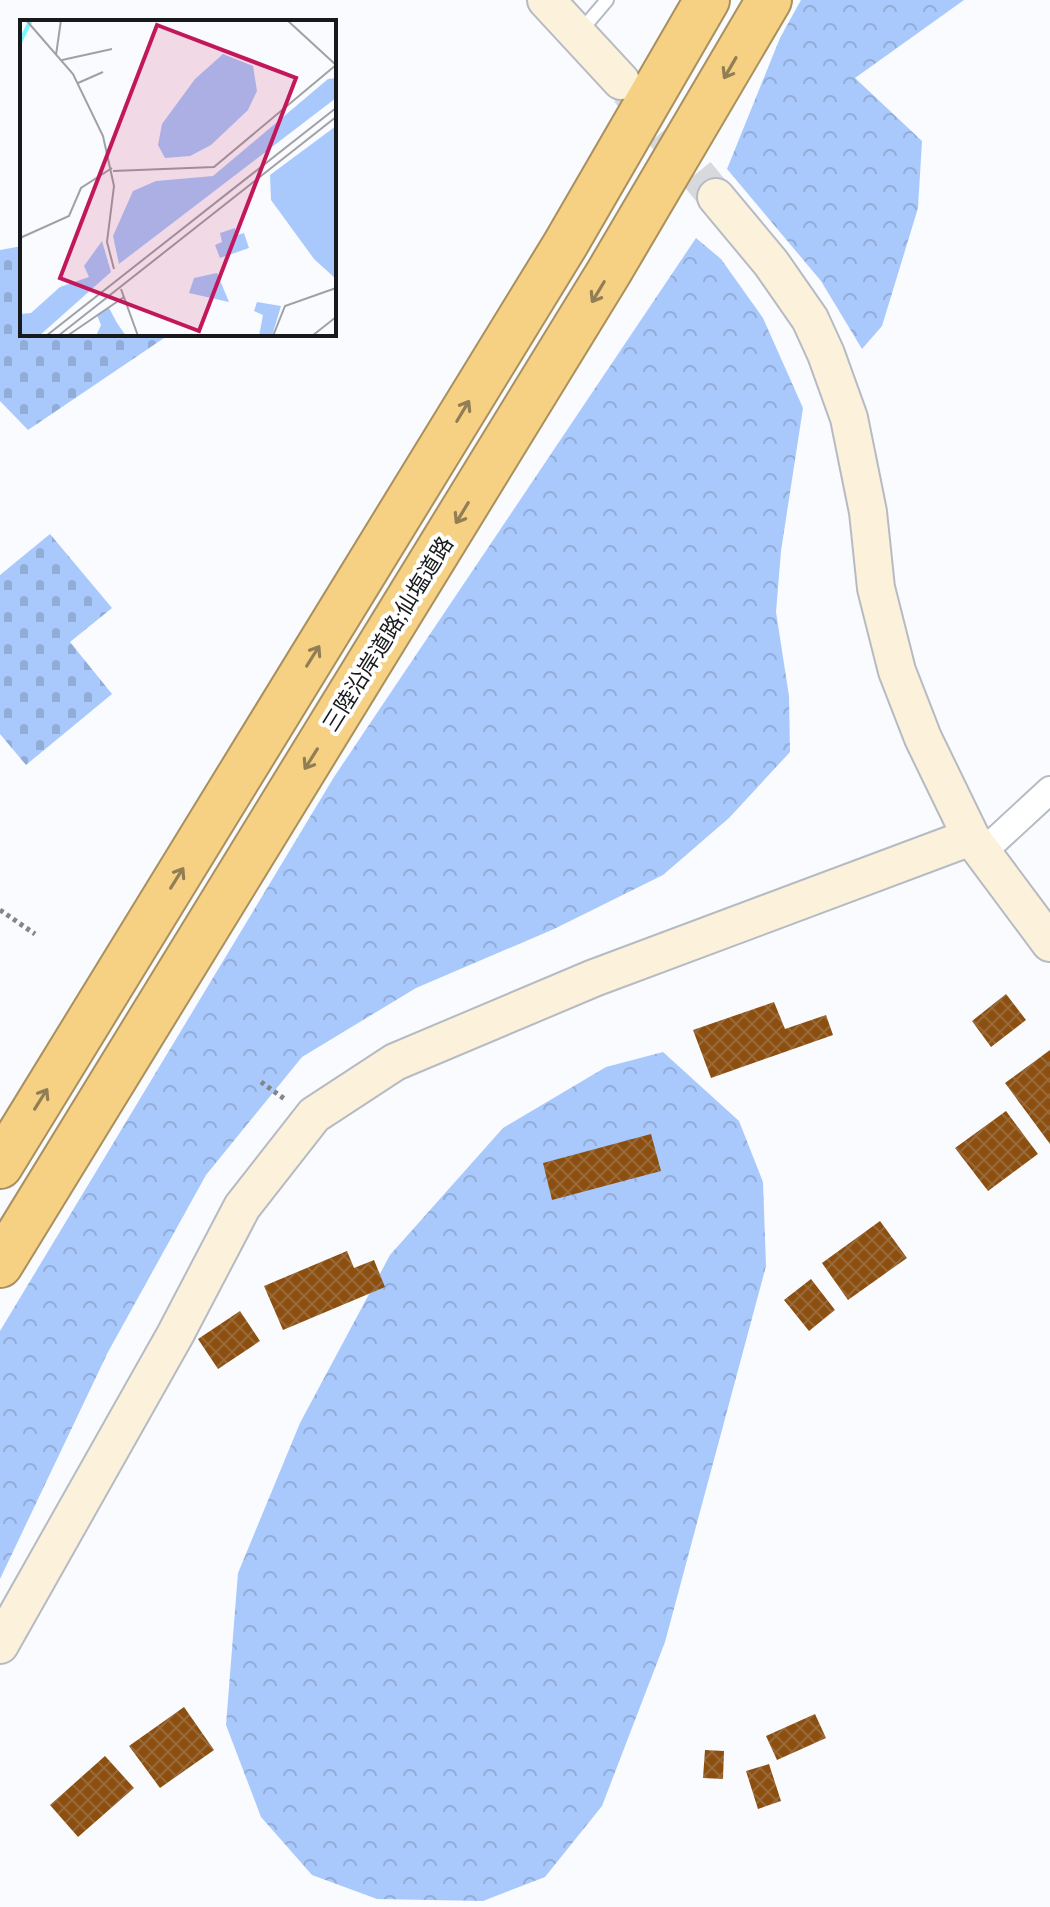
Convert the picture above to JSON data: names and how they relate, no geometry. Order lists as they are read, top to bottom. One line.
{"streets":{"highway":["三陸沿岸道路;仙塩道路"]}}
